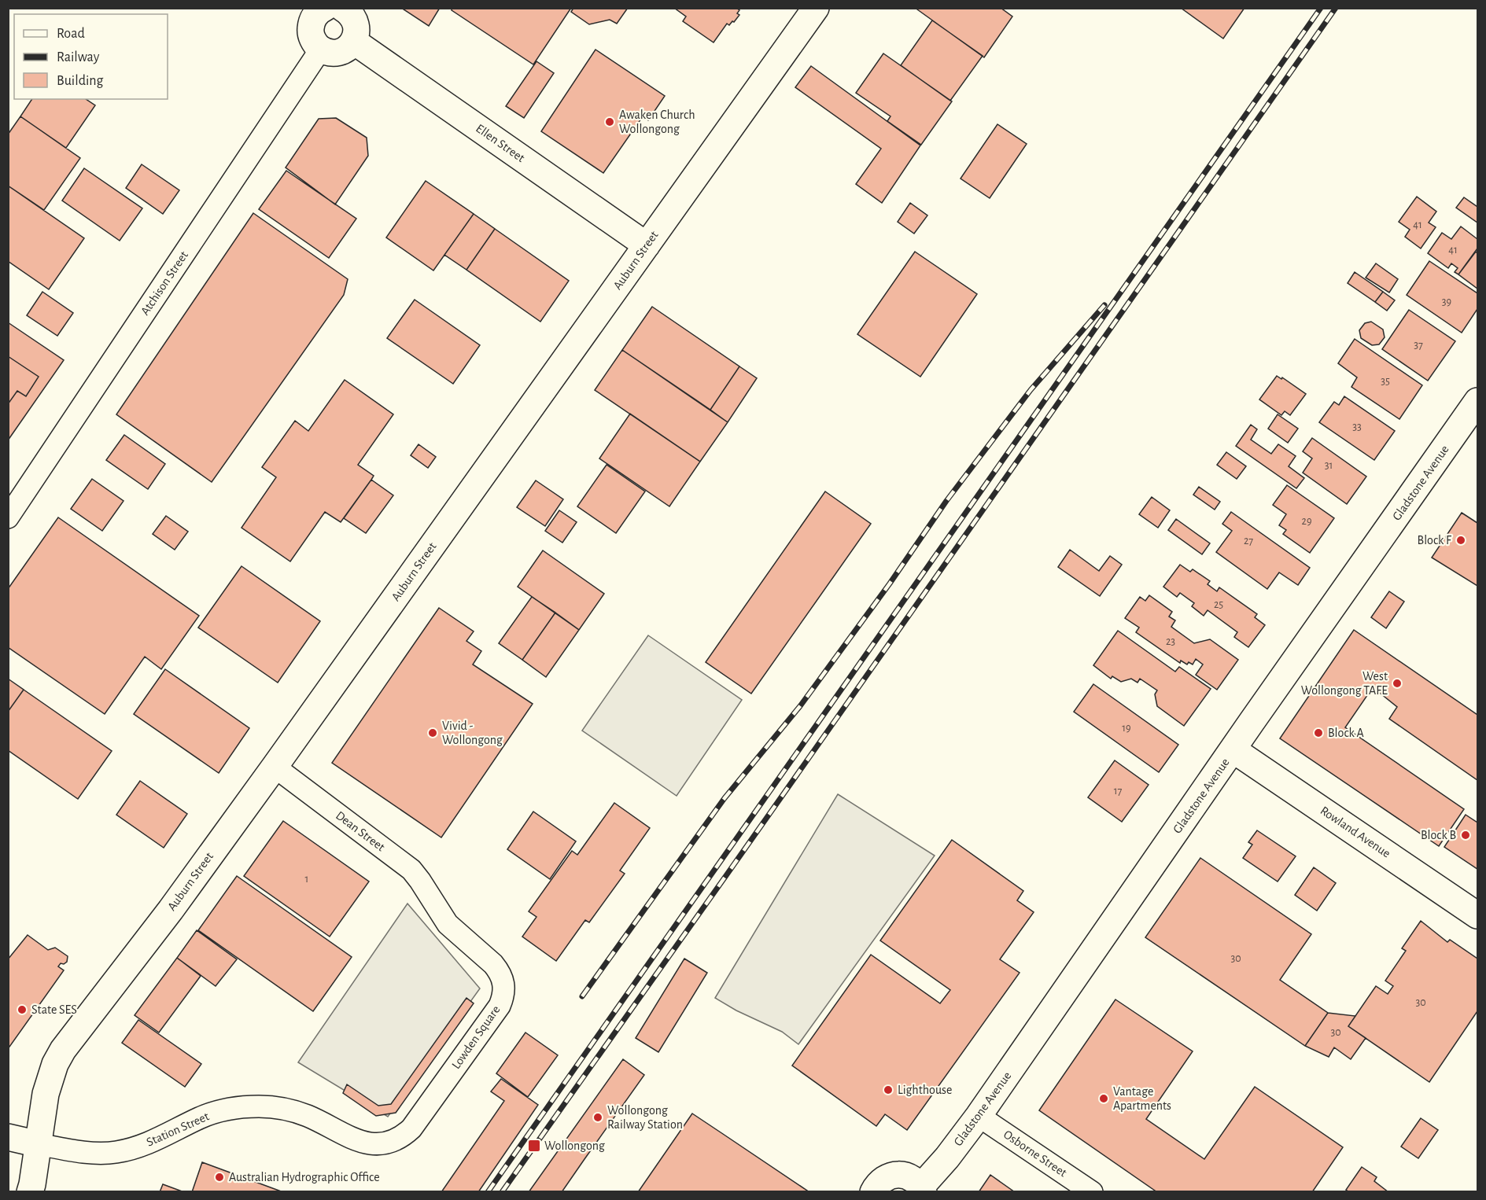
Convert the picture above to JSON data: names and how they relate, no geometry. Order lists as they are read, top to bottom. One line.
{"streets":{"street":["Ellen Street","Auburn Street","Atchison Street","Gladstone Avenue","Dean Street","Rowland Avenue","Lowden Square","Station Street","Osborne Street"]},"crossings":[["Ellen Street","Auburn Street"],["Ellen Street","Atchison Street"],["Auburn Street","Dean Street"],["Auburn Street","Station Street"],["Gladstone Avenue","Rowland Avenue"],["Gladstone Avenue","Osborne Street"],["Dean Street","Lowden Square"],["Lowden Square","Station Street"]],"places":{"other":["Awaken Church Wollongong","Block F","West Wollongong TAFE","Vivid - Wollongong","Block A","Block B","State SES","Lighthouse","Vantage Apartments","Wollongong Railway Station","Australian Hydrographic Office"],"transit":["Wollongong"]},"house_numbers":["41","41","39","37","35","33","31","29","27","25","23","19","17","1","30","30","30"],"legend":["Road","Railway","Building"]}
